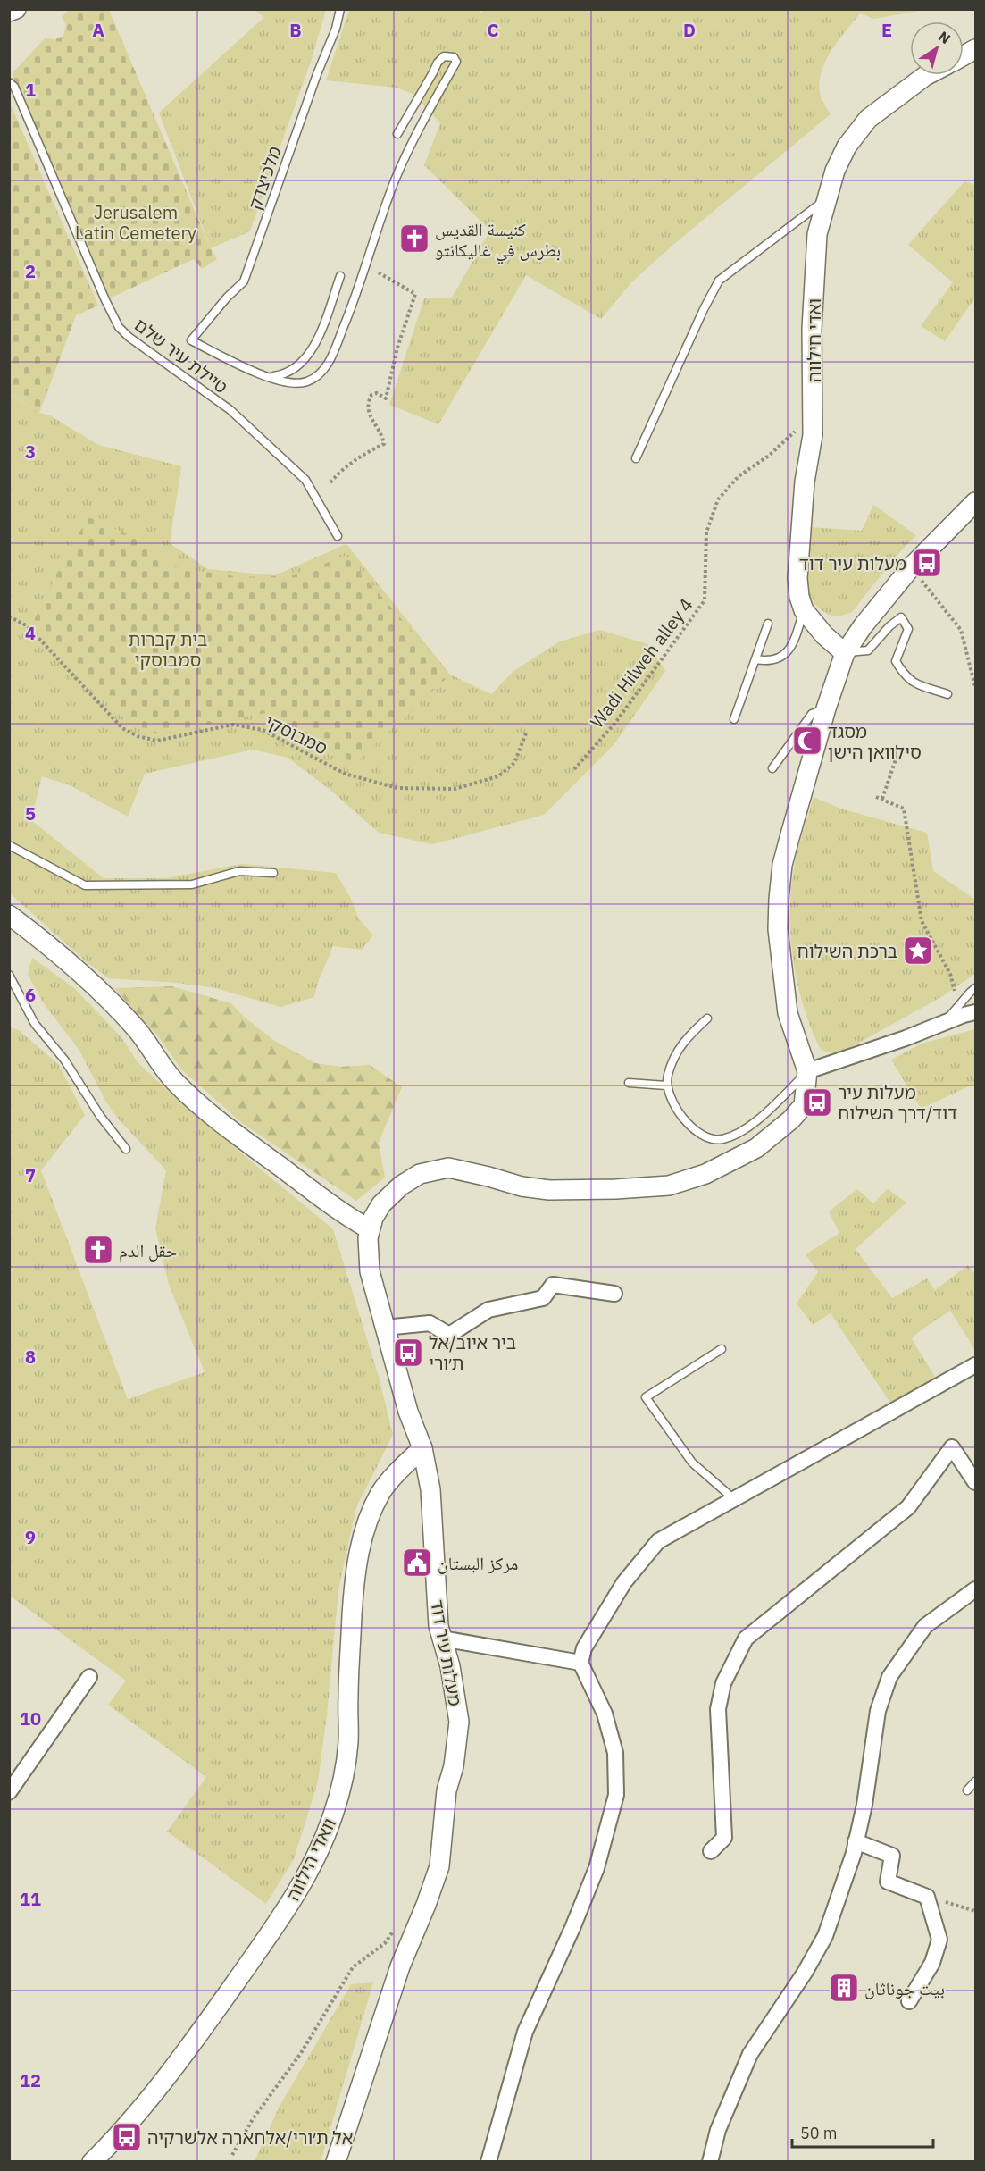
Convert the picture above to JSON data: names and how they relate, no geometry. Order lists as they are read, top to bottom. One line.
{"streets":{"street":["ואדי חילווה","מעלות עיר דוד","וואדי הילווה"],"lane":["מלכיצדק","טיילת עיר שלם"],"path":["Wadi Hilweh alley 4","סמבוסקי"]},"crossings":[["ואדי חילווה","Wadi Hilweh alley 4"],["מעלות עיר דוד","וואדי הילווה"]],"parks":["Jerusalem Latin Cemetery","בית קברות סמבוסקי"],"places":{"church":["كنيسة القديس بطرس في غاليكانتو","حقل الدم"],"bus stop":["מעלות עיר דוד","מעלות עיר דוד/דרך השילוח","ביר איוב/אל ת׳ורי","אל ת׳ורי/אלחארה אלשרקיה"],"mosque":["מסגד סילוואן הישן"],"place":["ברכת השילוח"],"public building":["مركز البستان"],"building":["بيت جوناثان"]},"scale_bar":"50 m","north":"top right","grid":{"columns":["A","B","C","D","E"],"rows":["1","2","3","4","5","6","7","8","9","10","11","12"]}}
